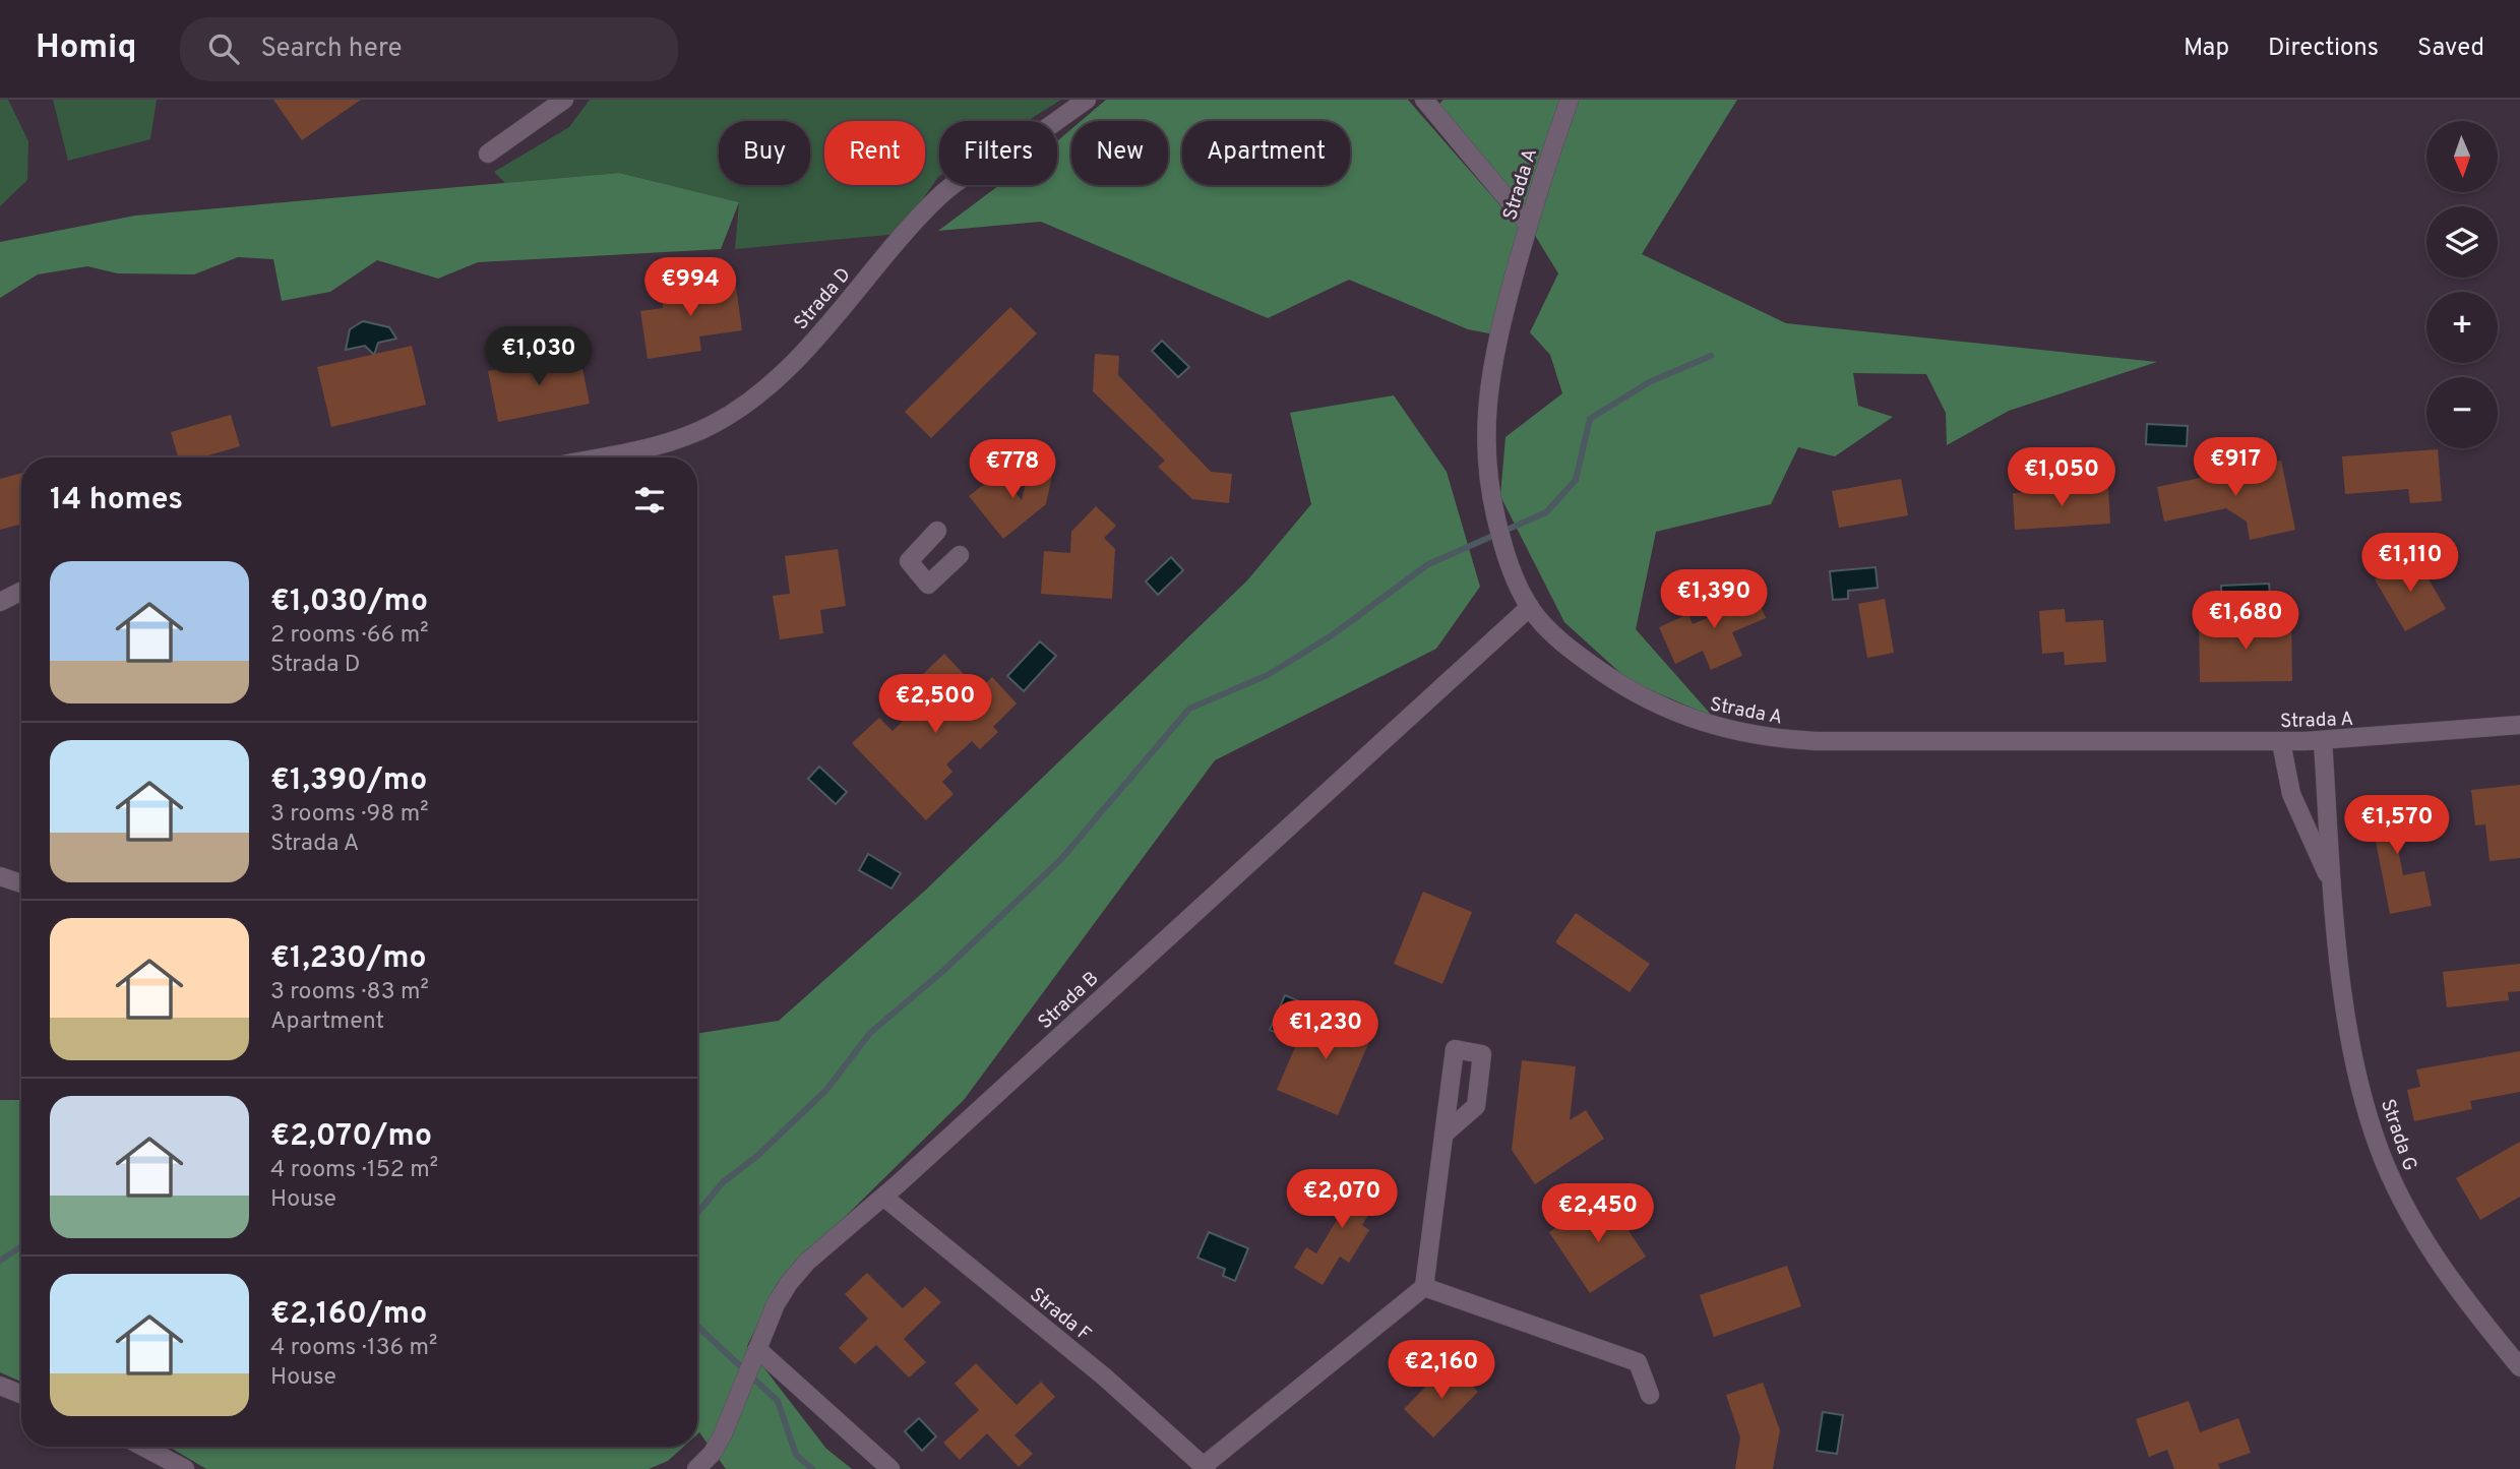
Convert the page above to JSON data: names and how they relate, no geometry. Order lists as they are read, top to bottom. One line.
{"streets":{"street":["Strada A","Strada D","Strada B","Strada G","Strada F"]},"crossings":[["Strada A","Strada B"],["Strada A","Strada G"],["Strada B","Strada F"]],"north":"bottom","page":{"header":"Homiq","search":"Search here","nav":["Map","Directions","Saved"],"map_buttons":["+","−"],"chip":["Buy","Rent","Filters","New","Apartment"],"price":["€994","€1,030","€917","€778","€1,050","€1,110","€1,390","€1,680","€2,500","€1,570","€1,230","€2,070","€2,450","€2,160"],"heading":"14 homes","list":[{"name":"€1,030/mo","note":"2 rooms · 66 m² · Strada D"},{"name":"€1,390/mo","note":"3 rooms · 98 m² · Strada A"},{"name":"€1,230/mo","note":"3 rooms · 83 m² · Apartment"},{"name":"€2,070/mo","note":"4 rooms · 152 m² · House"},{"name":"€2,160/mo","note":"4 rooms · 136 m² · House"}]}}
